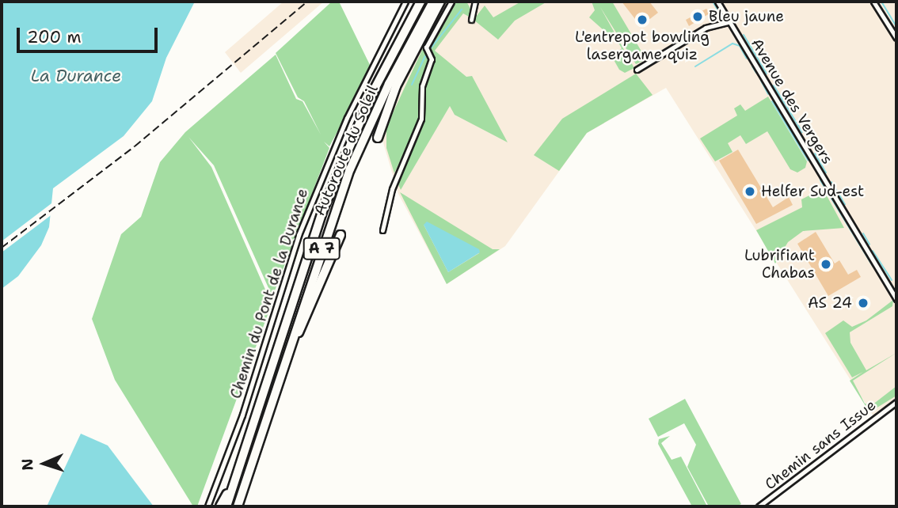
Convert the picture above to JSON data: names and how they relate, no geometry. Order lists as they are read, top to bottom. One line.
{"streets":{"highway":["Autoroute du Soleil","A 7"],"street":["Avenue des Vergers","Chemin du Pont de la Durance","Chemin sans Issue"]},"water":["La Durance"],"places":["Bleu jaune","L'entrepot bowling lasergame quiz","Helfer Sud-est","Lubrifiant Chabas","AS 24"],"scale_bar":"200 m","north":"left"}
